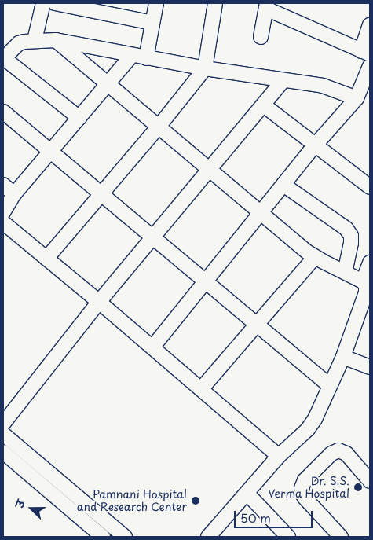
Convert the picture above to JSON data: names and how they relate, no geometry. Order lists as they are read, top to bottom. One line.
{"places":["Dr. S.S. Verma Hospital","Pamnani Hospital and Research Center"],"scale_bar":"50 m","north":"left"}
